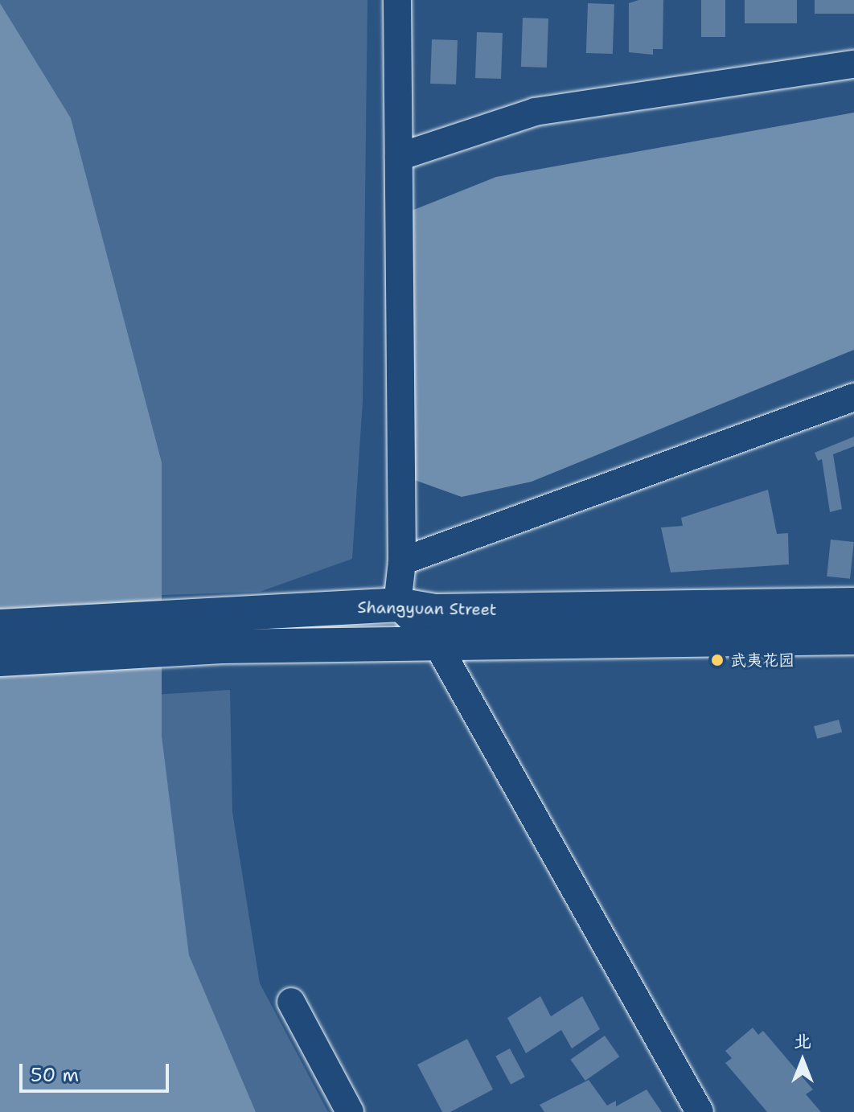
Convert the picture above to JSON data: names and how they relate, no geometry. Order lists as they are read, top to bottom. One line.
{"streets":{"main road":["Shangyuan Street"]},"places":["武夷花园"],"scale_bar":"50 m","north":"top"}
